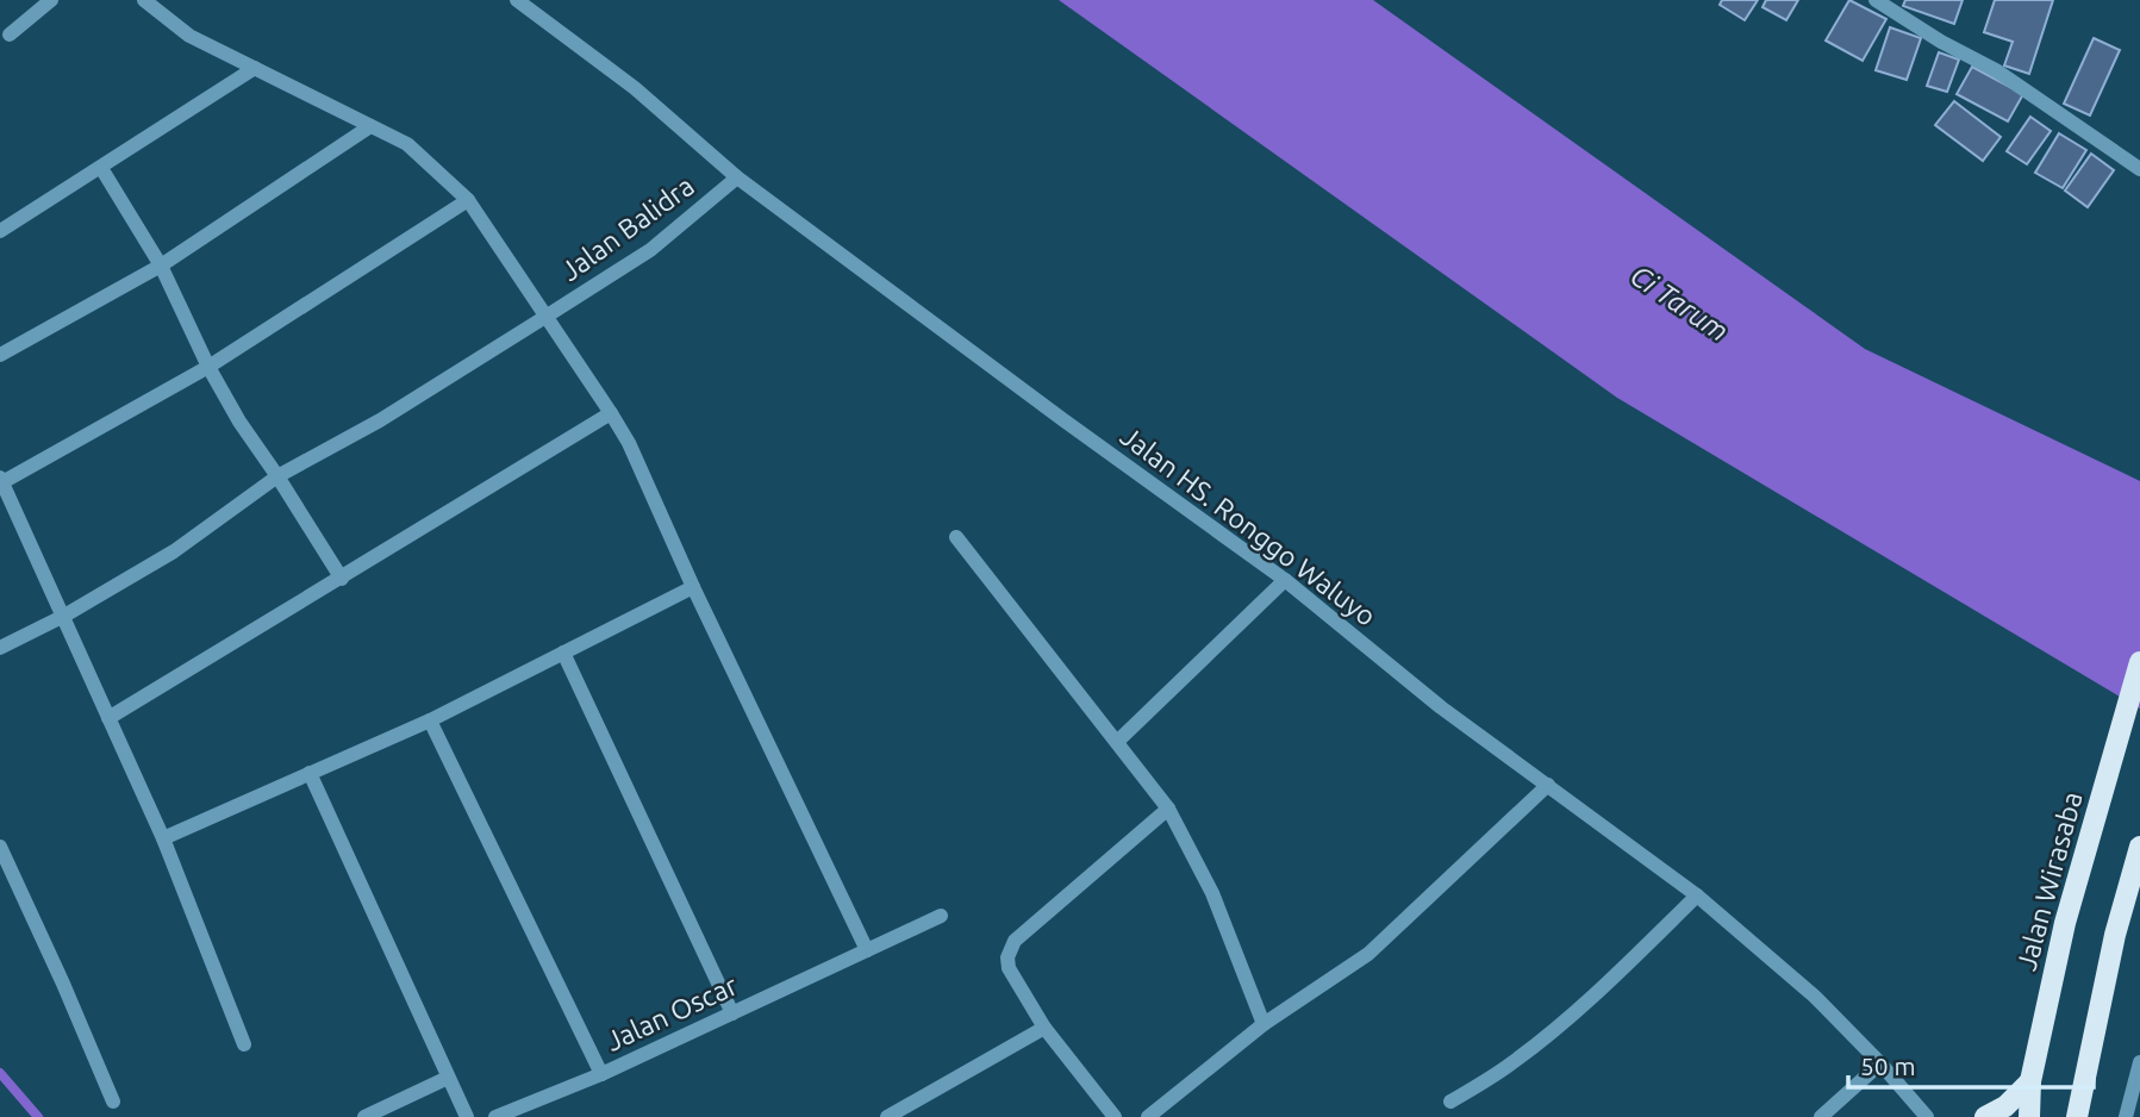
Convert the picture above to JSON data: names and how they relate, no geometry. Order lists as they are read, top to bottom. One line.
{"streets":{"main road":["Jalan Wirasaba"],"street":["Jalan Balidra","Jalan HS. Ronggo Waluyo","Jalan Oscar"]},"crossings":[["Jalan Balidra","Jalan HS. Ronggo Waluyo"]],"water":["Ci Tarum"],"scale_bar":"50 m"}
